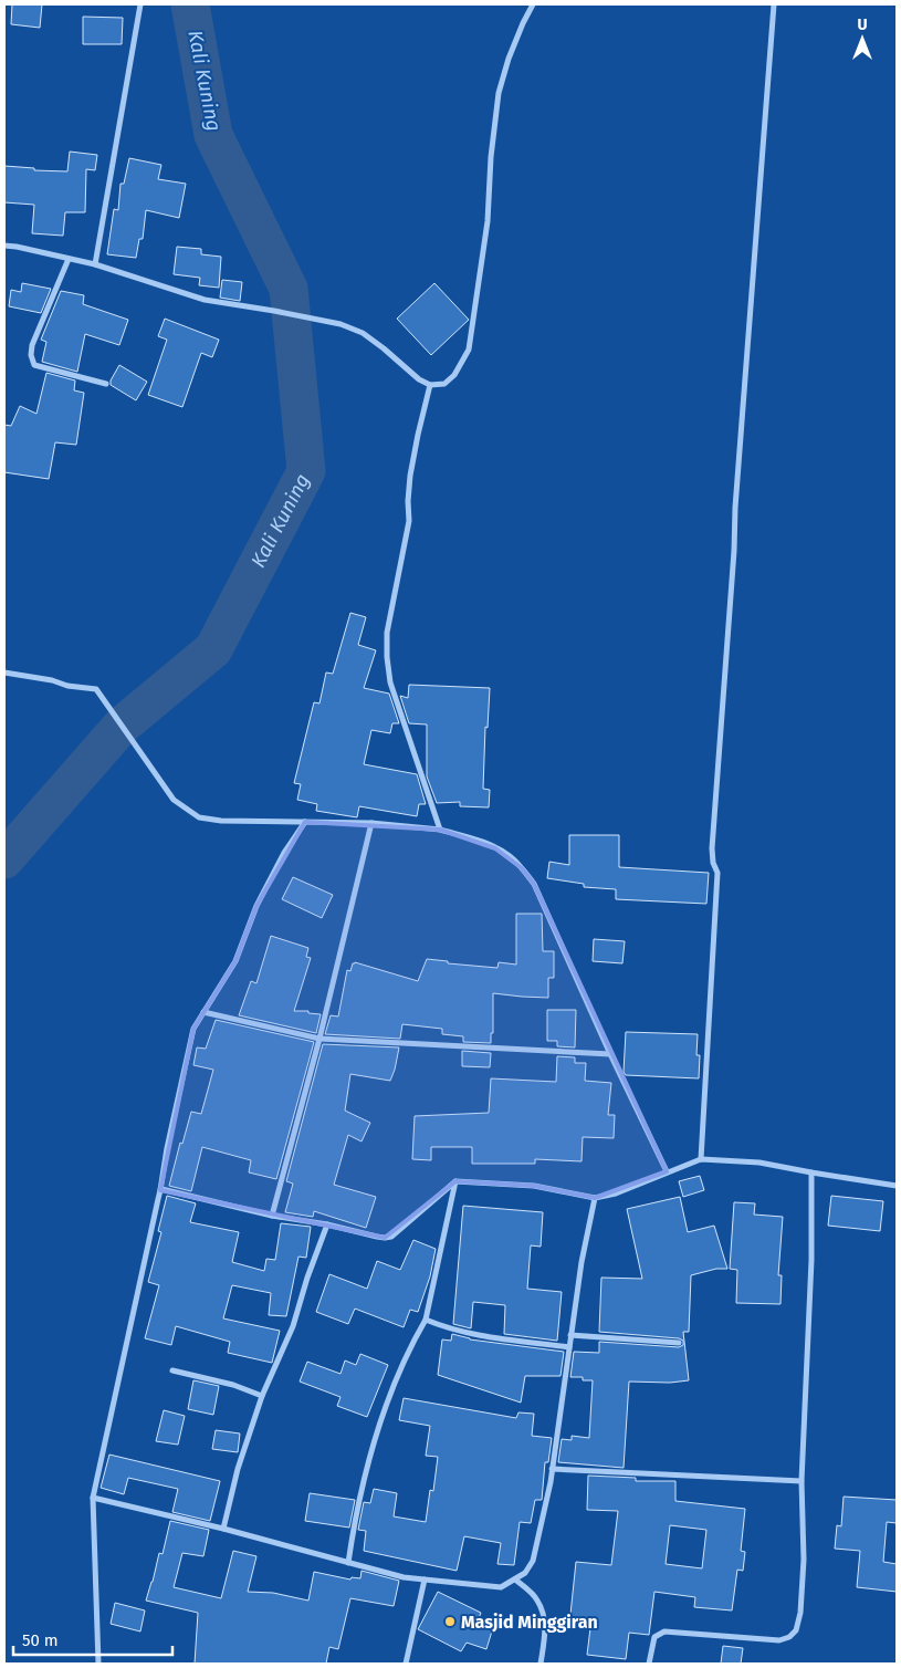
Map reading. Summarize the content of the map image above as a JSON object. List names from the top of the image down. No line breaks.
{"water":["Kali Kuning"],"places":["Masjid Minggiran"],"scale_bar":"50 m","north":"top"}
